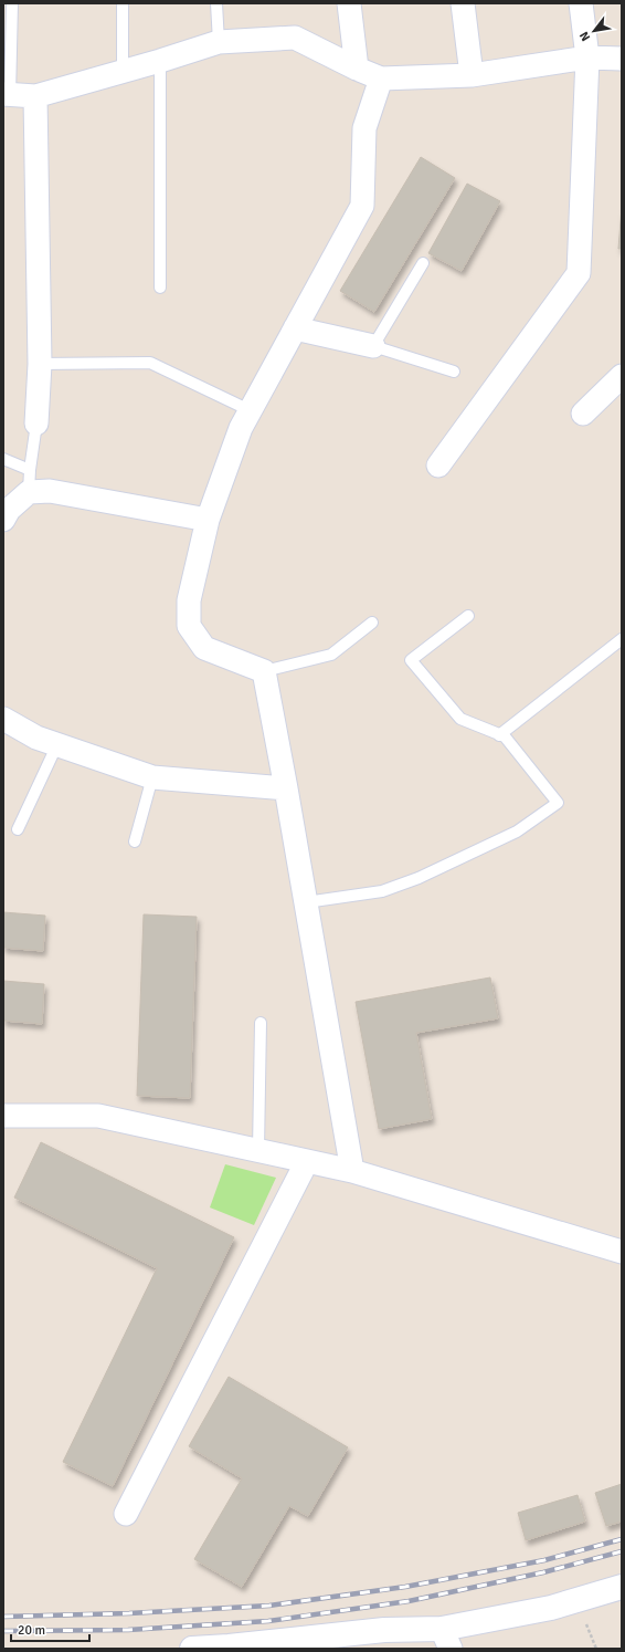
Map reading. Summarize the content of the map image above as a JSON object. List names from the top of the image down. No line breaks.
{"scale_bar":"20 m","north":"bottom left"}
